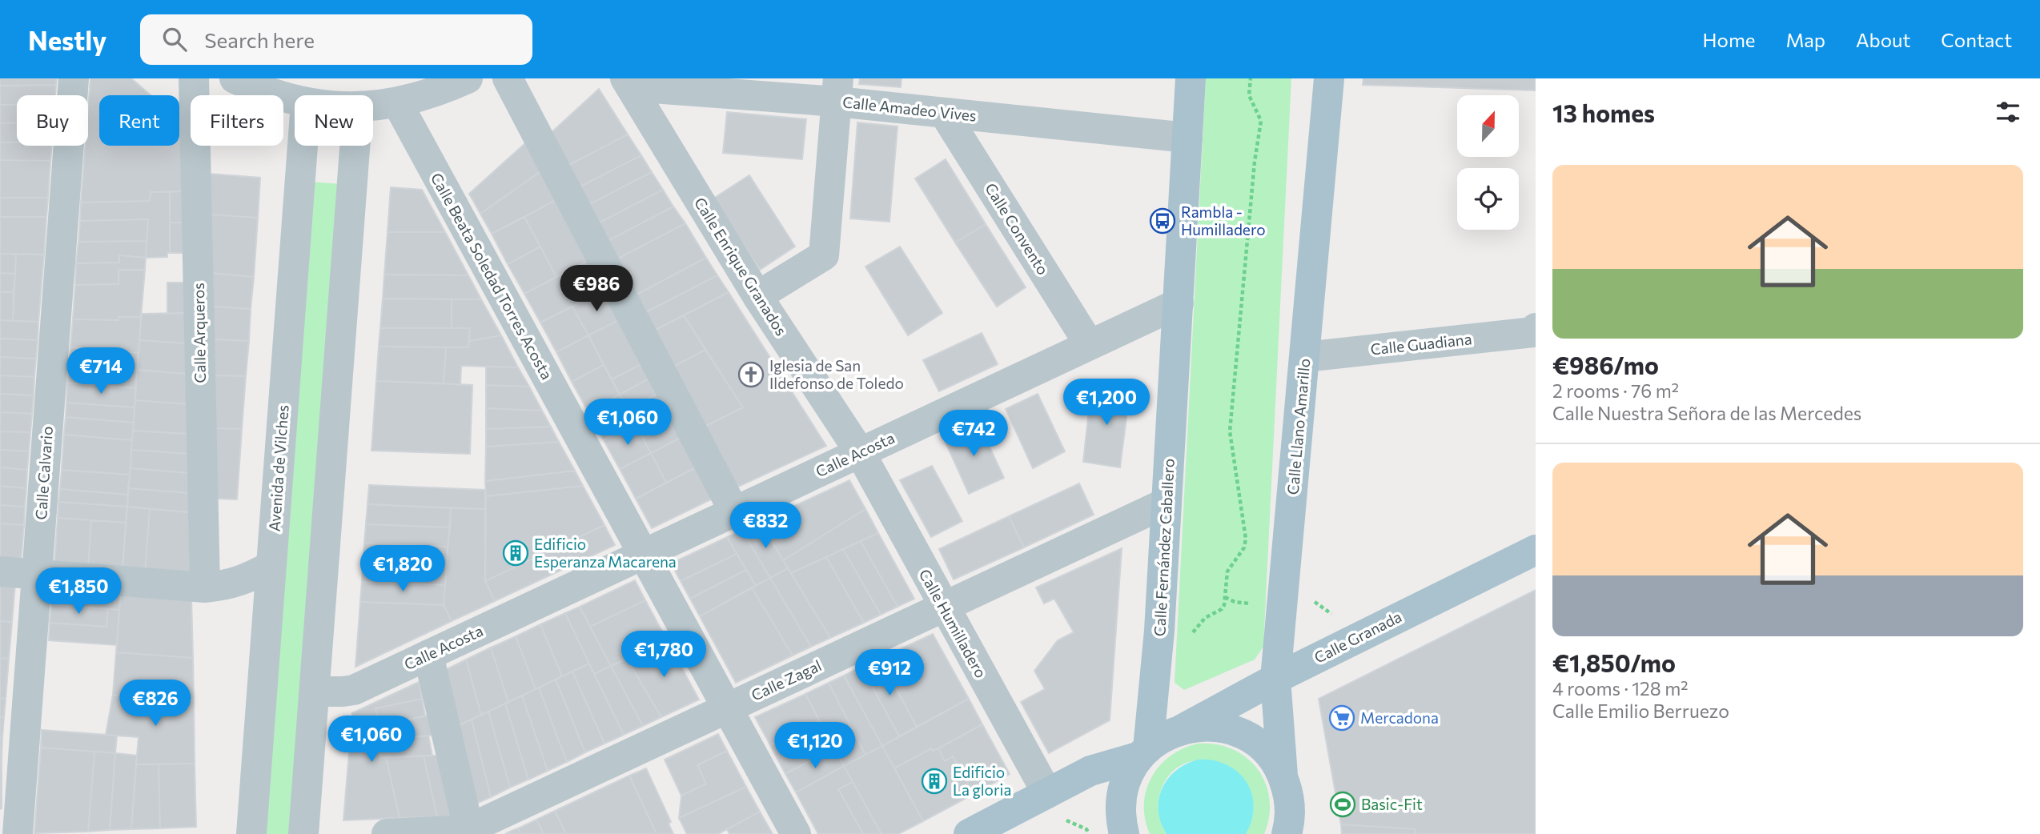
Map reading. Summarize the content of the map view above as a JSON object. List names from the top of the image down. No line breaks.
{"streets":{"main road":["Calle Llano Amarillo","Calle Fernández Caballero","Calle Granada"],"street":["Calle Amadeo Vives","Calle Convento","Calle Enrique Granados","Calle Beata Soledad Torres Acosta","Calle Arqueros","Calle Guadiana","Calle Acosta","Avenida de Vilches","Calle Calvario","Calle Humilladero","Calle Zagal"]},"crossings":[["Calle Amadeo Vives","Calle Convento"],["Calle Amadeo Vives","Calle Enrique Granados"],["Calle Amadeo Vives","Calle Fernández Caballero"],["Calle Convento","Calle Acosta"],["Calle Enrique Granados","Calle Acosta"],["Calle Enrique Granados","Calle Humilladero"],["Calle Beata Soledad Torres Acosta","Calle Acosta"],["Calle Beata Soledad Torres Acosta","Calle Zagal"],["Calle Guadiana","Calle Llano Amarillo"],["Calle Llano Amarillo","Calle Granada"],["Calle Acosta","Calle Fernández Caballero"],["Calle Acosta","Calle Humilladero"],["Calle Fernández Caballero","Calle Granada"],["Calle Fernández Caballero","Calle Zagal"],["Calle Humilladero","Calle Zagal"]],"places":{"bus stop":["Rambla - Humilladero"],"church":["Iglesia de San Ildefonso de Toledo"],"building":["Edificio Esperanza Macarena","Edificio La gloria"],"supermarket":["Mercadona"],"sports":["Basic-Fit"]},"north":"top","page":{"header":"Nestly","search":"Search here","nav":["Home","Map","About","Contact"],"heading":"13 homes","chip":["Buy","Rent","Filters","New"],"list":[{"name":"€986/mo","note":"2 rooms · 76 m² · Calle Nuestra Señora de las Mercedes"},{"name":"€1,850/mo","note":"4 rooms · 128 m² · Calle Emilio Berruezo"}],"price":["€986","€714","€1,200","€1,060","€742","€832","€1,820","€1,850","€1,780","€912","€826","€1,060","€1,120"]}}
